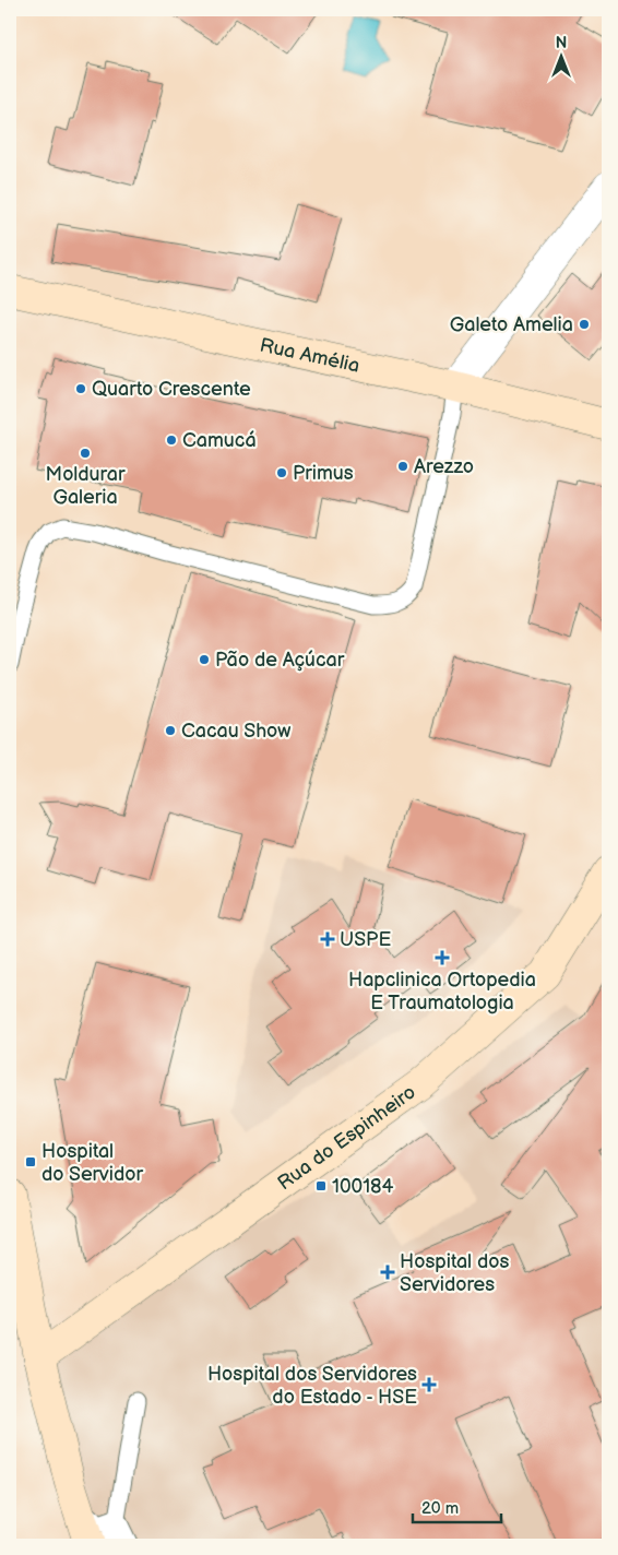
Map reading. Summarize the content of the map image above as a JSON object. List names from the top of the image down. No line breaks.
{"streets":{"main road":["Rua Amélia","Rua do Espinheiro"]},"places":{"other":["Galeto Amelia","Quarto Crescente","Camucá","Moldurar Galeria","Arezzo","Primus","Pão de Açúcar","Cacau Show"],"health":["USPE","Hapclinica Ortopedia E Traumatologia","Hospital dos Servidores","Hospital dos Servidores do Estado - HSE"],"transit":["Hospital do Servidor","100184"]},"scale_bar":"20 m","north":"top"}
